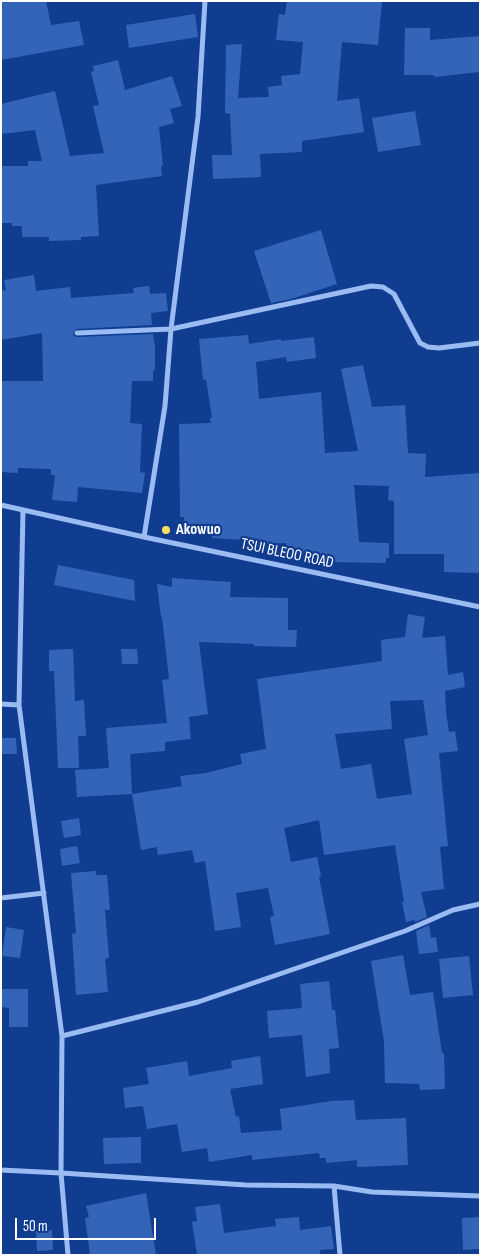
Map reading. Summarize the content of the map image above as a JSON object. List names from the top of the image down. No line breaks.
{"streets":{"street":["TSUI BLEOO ROAD"]},"places":["Akowuo"],"scale_bar":"50 m"}
